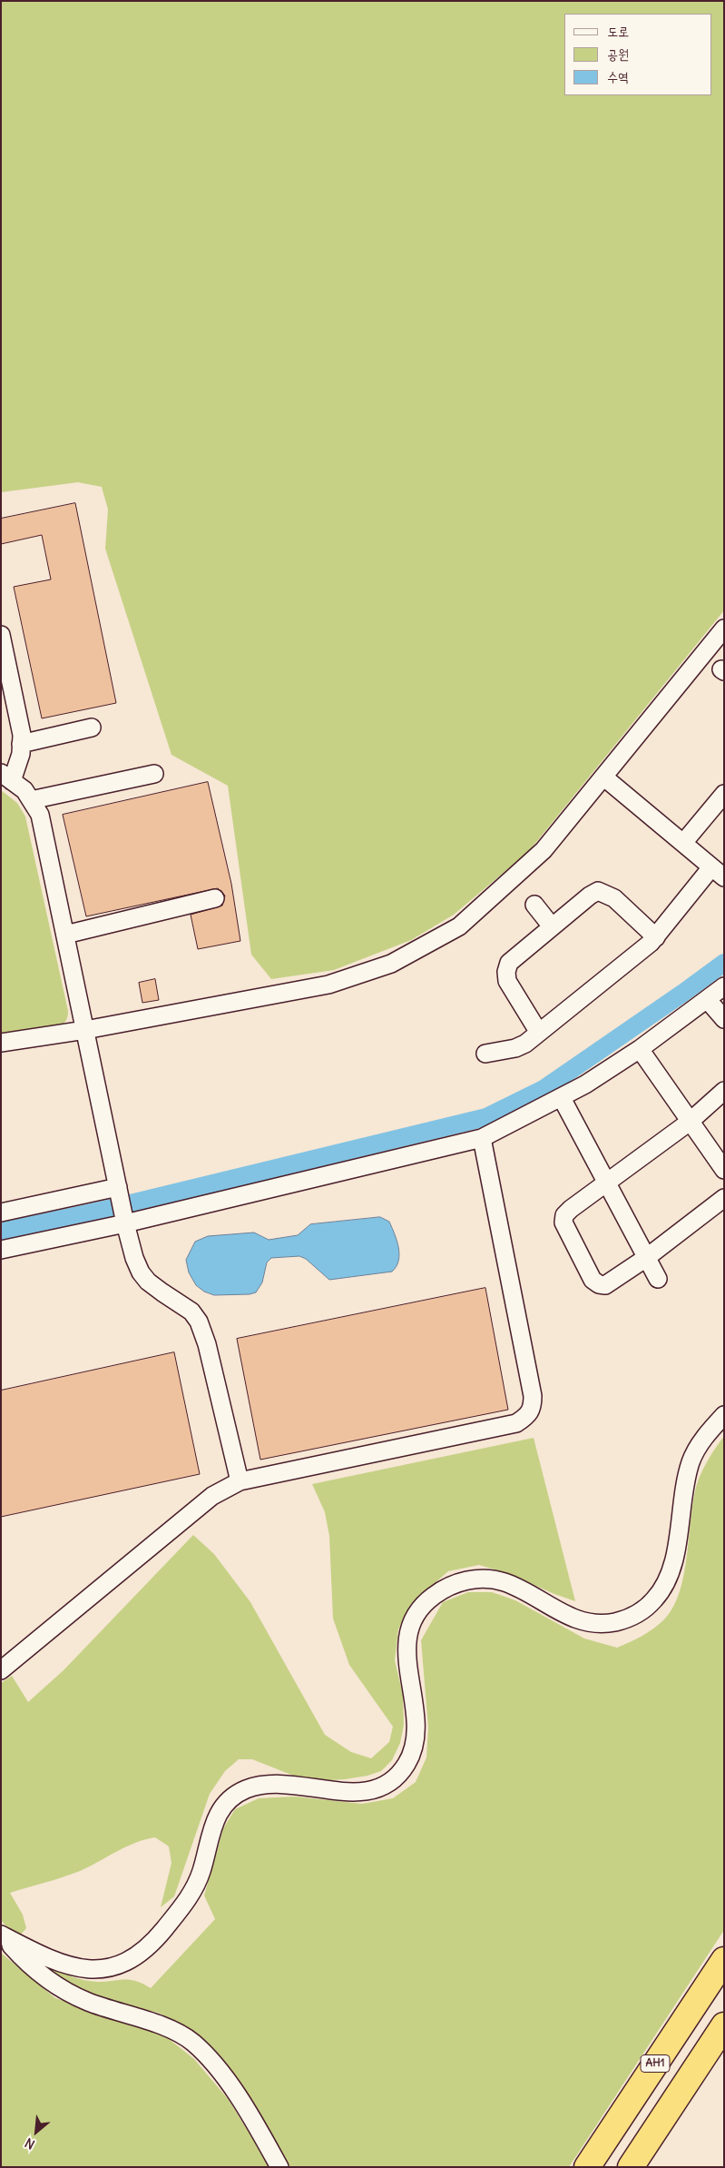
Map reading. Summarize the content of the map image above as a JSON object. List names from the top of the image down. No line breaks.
{"streets":{"highway":["AH1"]},"legend":["도로","공원","수역"],"north":"bottom left"}
